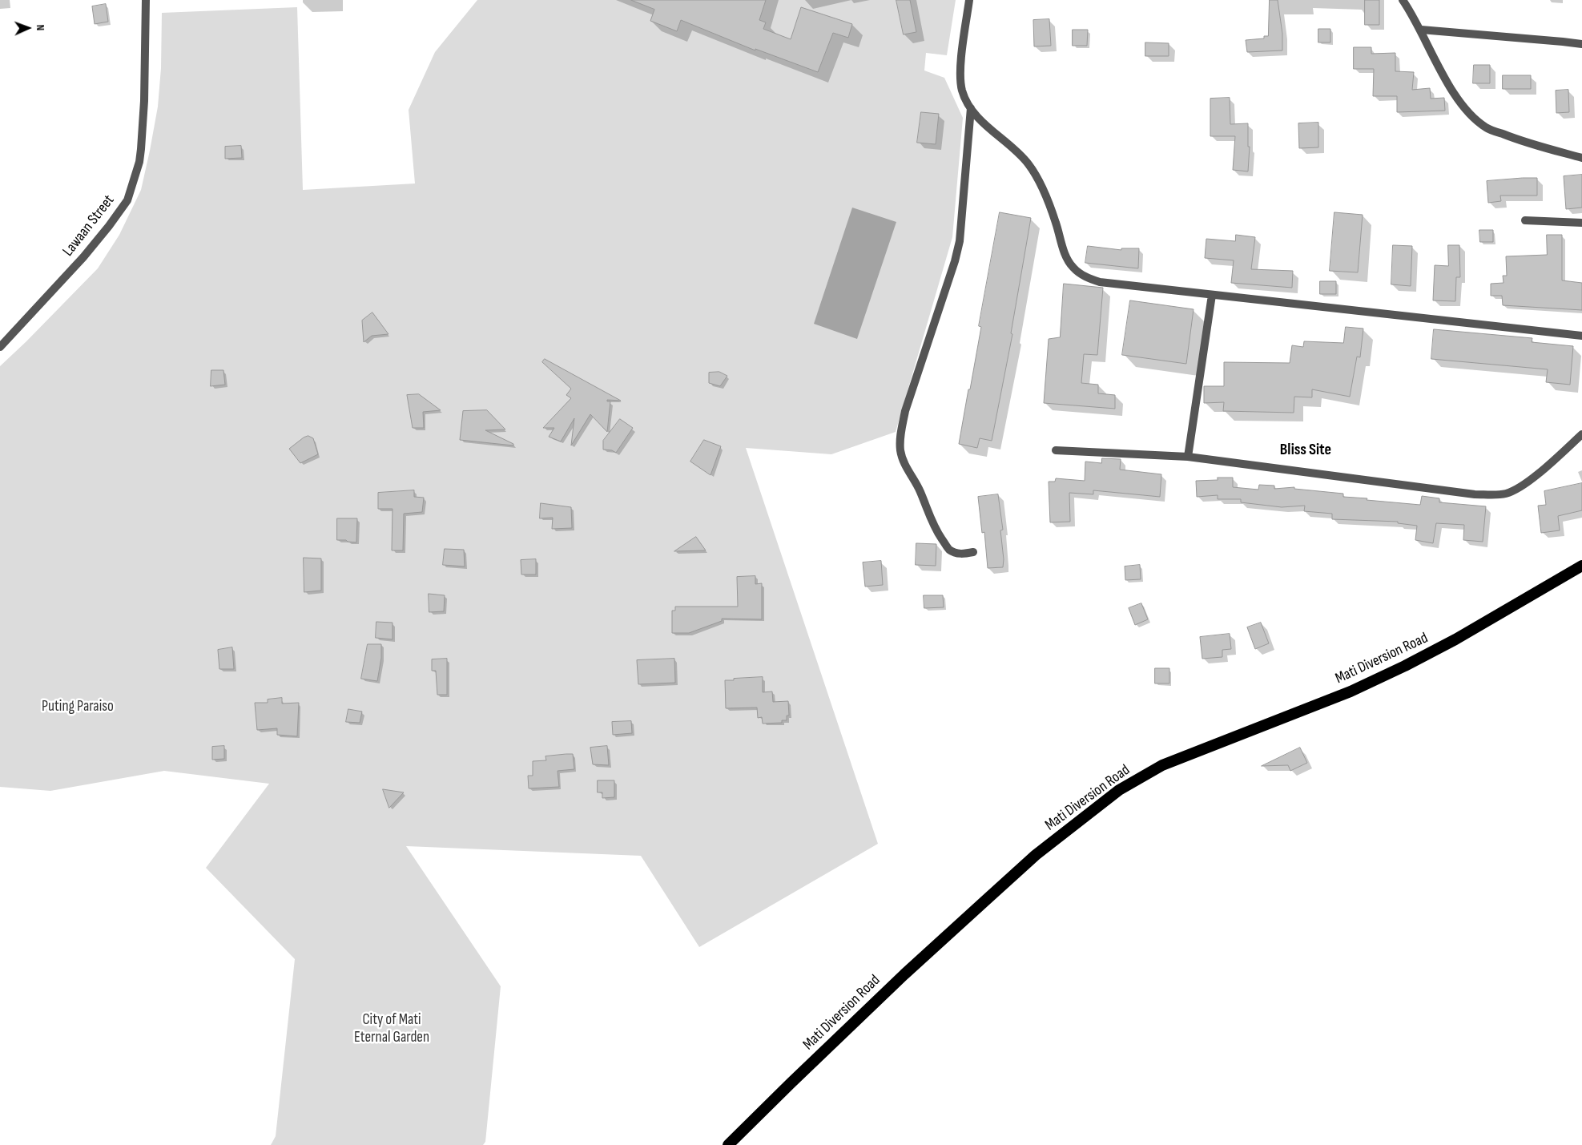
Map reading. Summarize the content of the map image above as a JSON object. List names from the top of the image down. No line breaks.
{"streets":{"highway":["Mati Diversion Road"],"street":["Lawaan Street"]},"districts":["Bliss Site"],"parks":["Puting Paraiso","City of Mati Eternal Garden"],"north":"right"}
